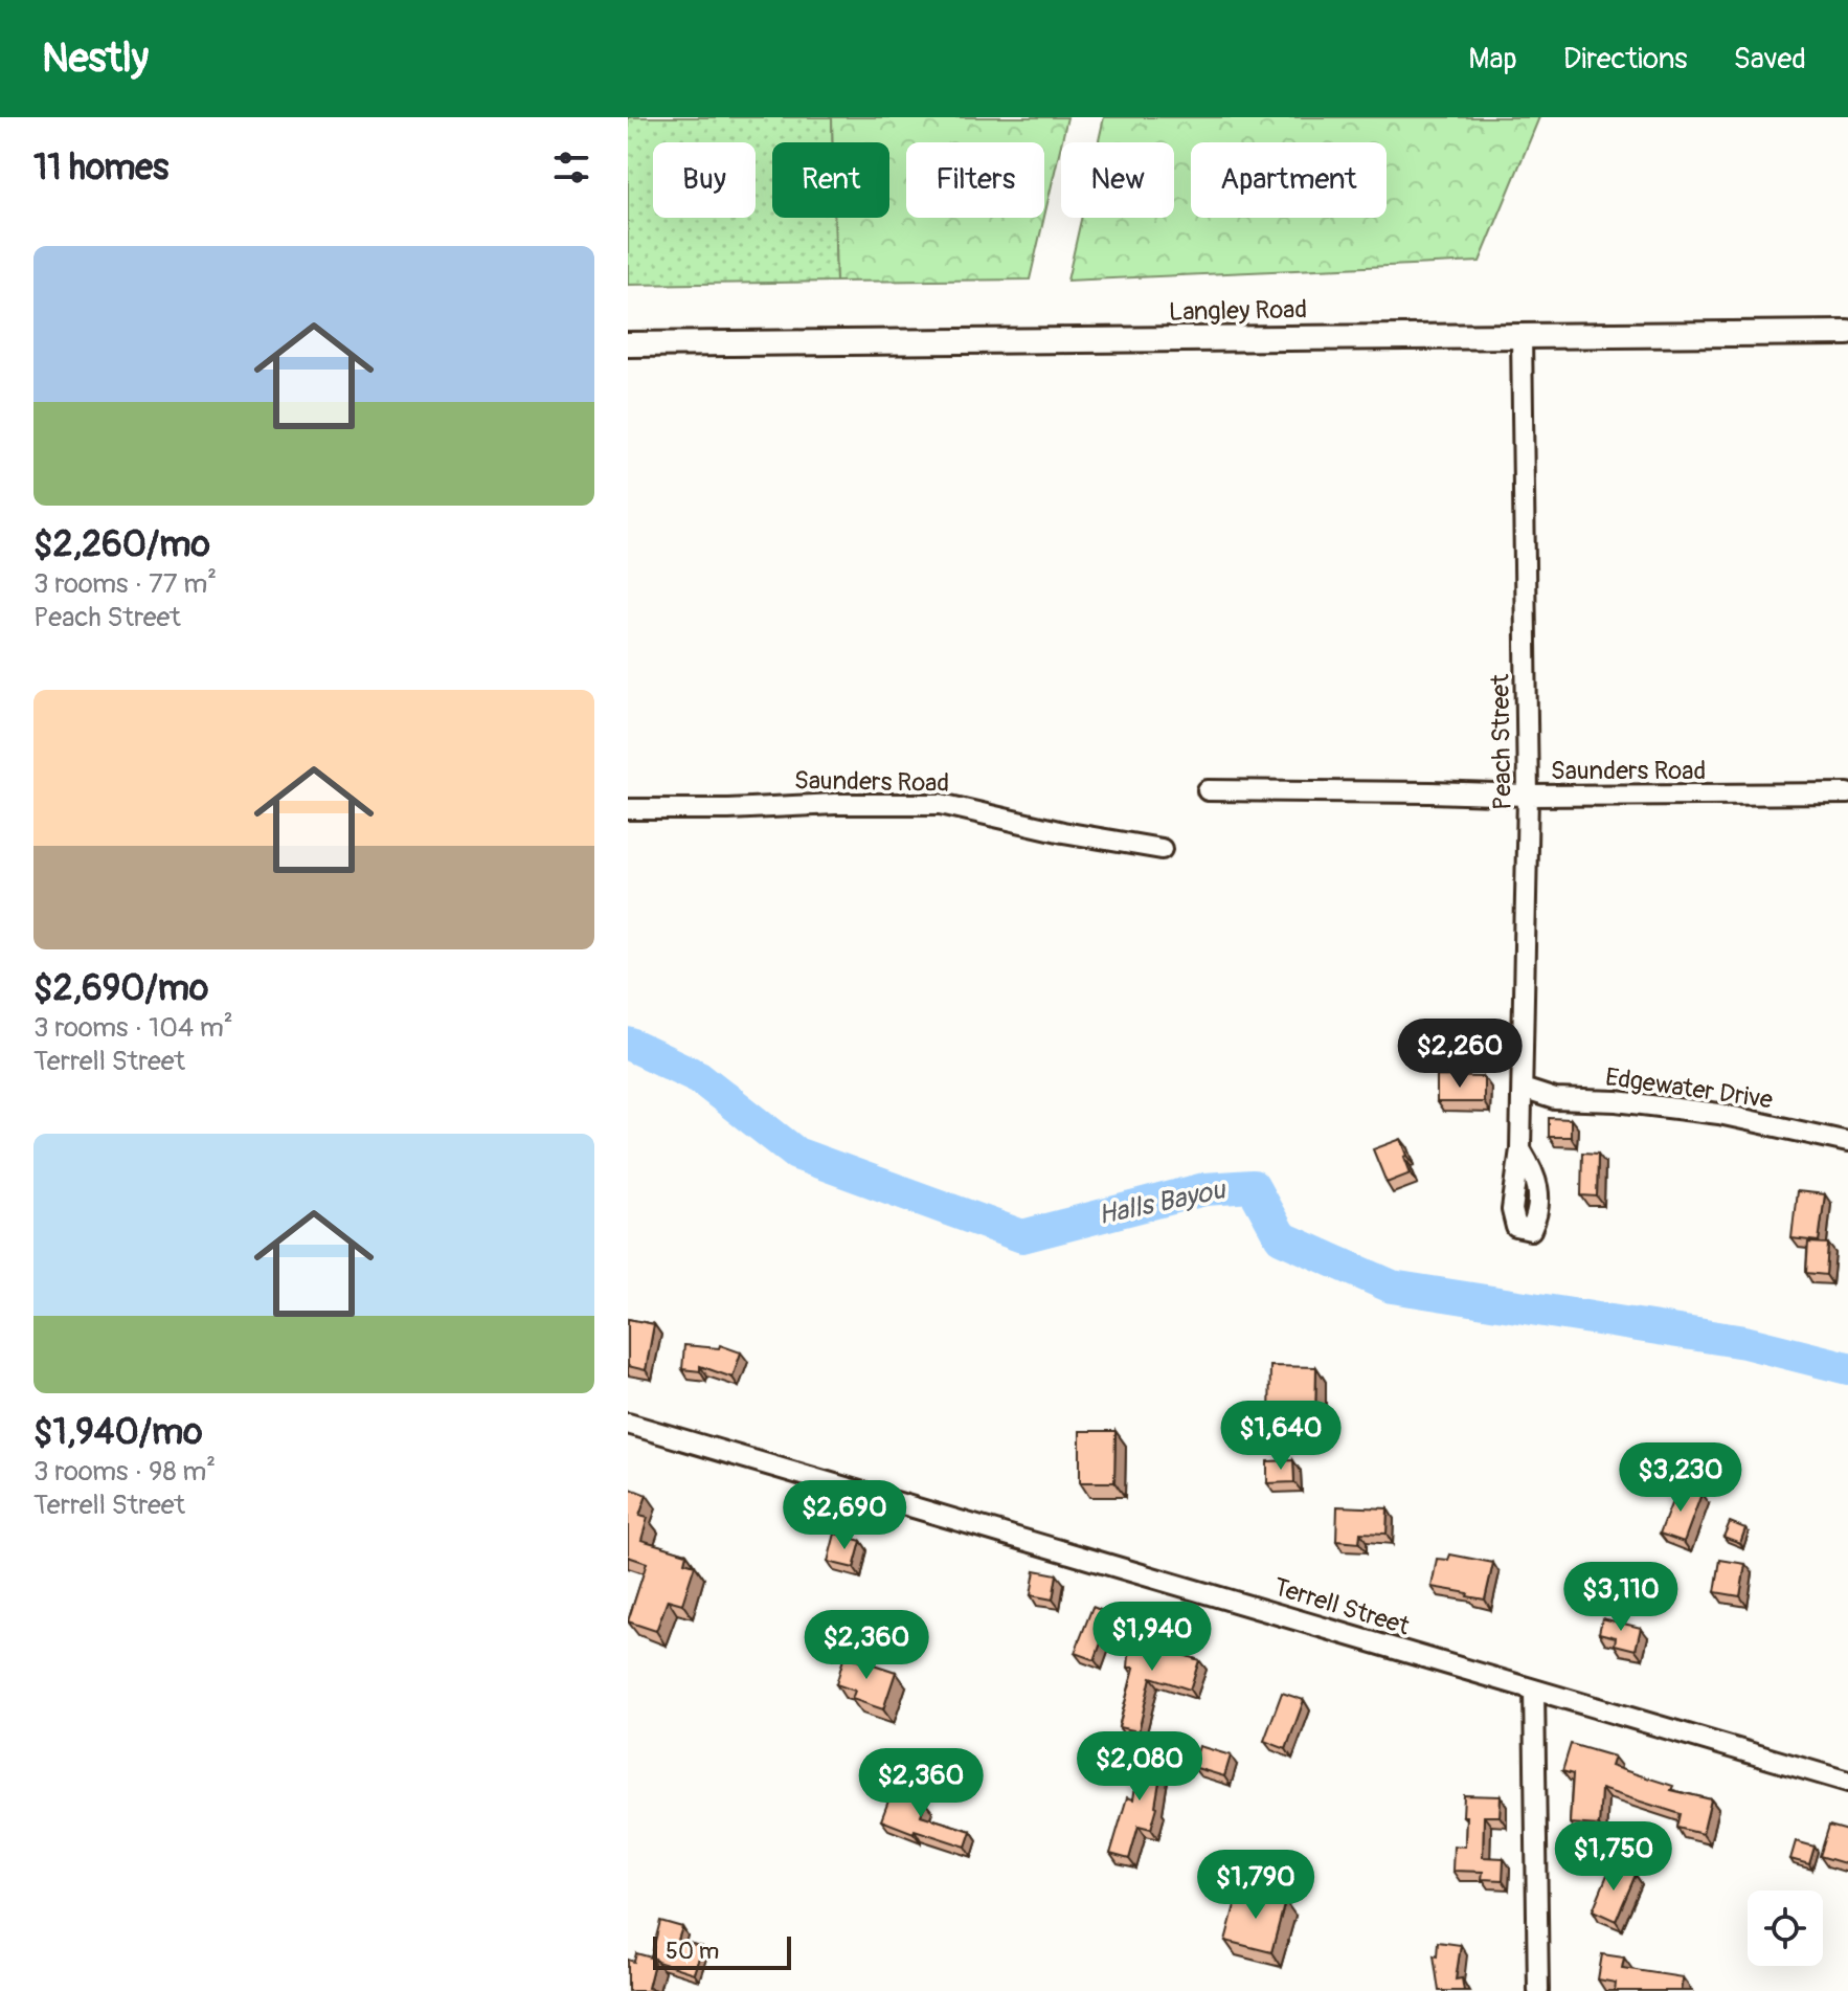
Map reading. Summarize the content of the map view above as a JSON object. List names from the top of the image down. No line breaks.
{"streets":{"street":["Langley Road","Peach Street","Saunders Road","Edgewater Drive","Terrell Street"]},"crossings":[["Langley Road","Peach Street"],["Peach Street","Saunders Road"],["Peach Street","Edgewater Drive"]],"water":["Halls Bayou"],"scale_bar":"50 m","page":{"header":"Nestly","nav":["Map","Directions","Saved"],"heading":"11 homes","chip":["Buy","Rent","Filters","New","Apartment"],"list":[{"name":"$2,260/mo","note":"3 rooms · 77 m² · Peach Street"},{"name":"$2,690/mo","note":"3 rooms · 104 m² · Terrell Street"},{"name":"$1,940/mo","note":"3 rooms · 98 m² · Terrell Street"}],"price":["$2,260","$1,640","$3,230","$2,690","$3,110","$1,940","$2,360","$2,080","$2,360","$1,750","$1,790"],"scale":"50 m"}}
